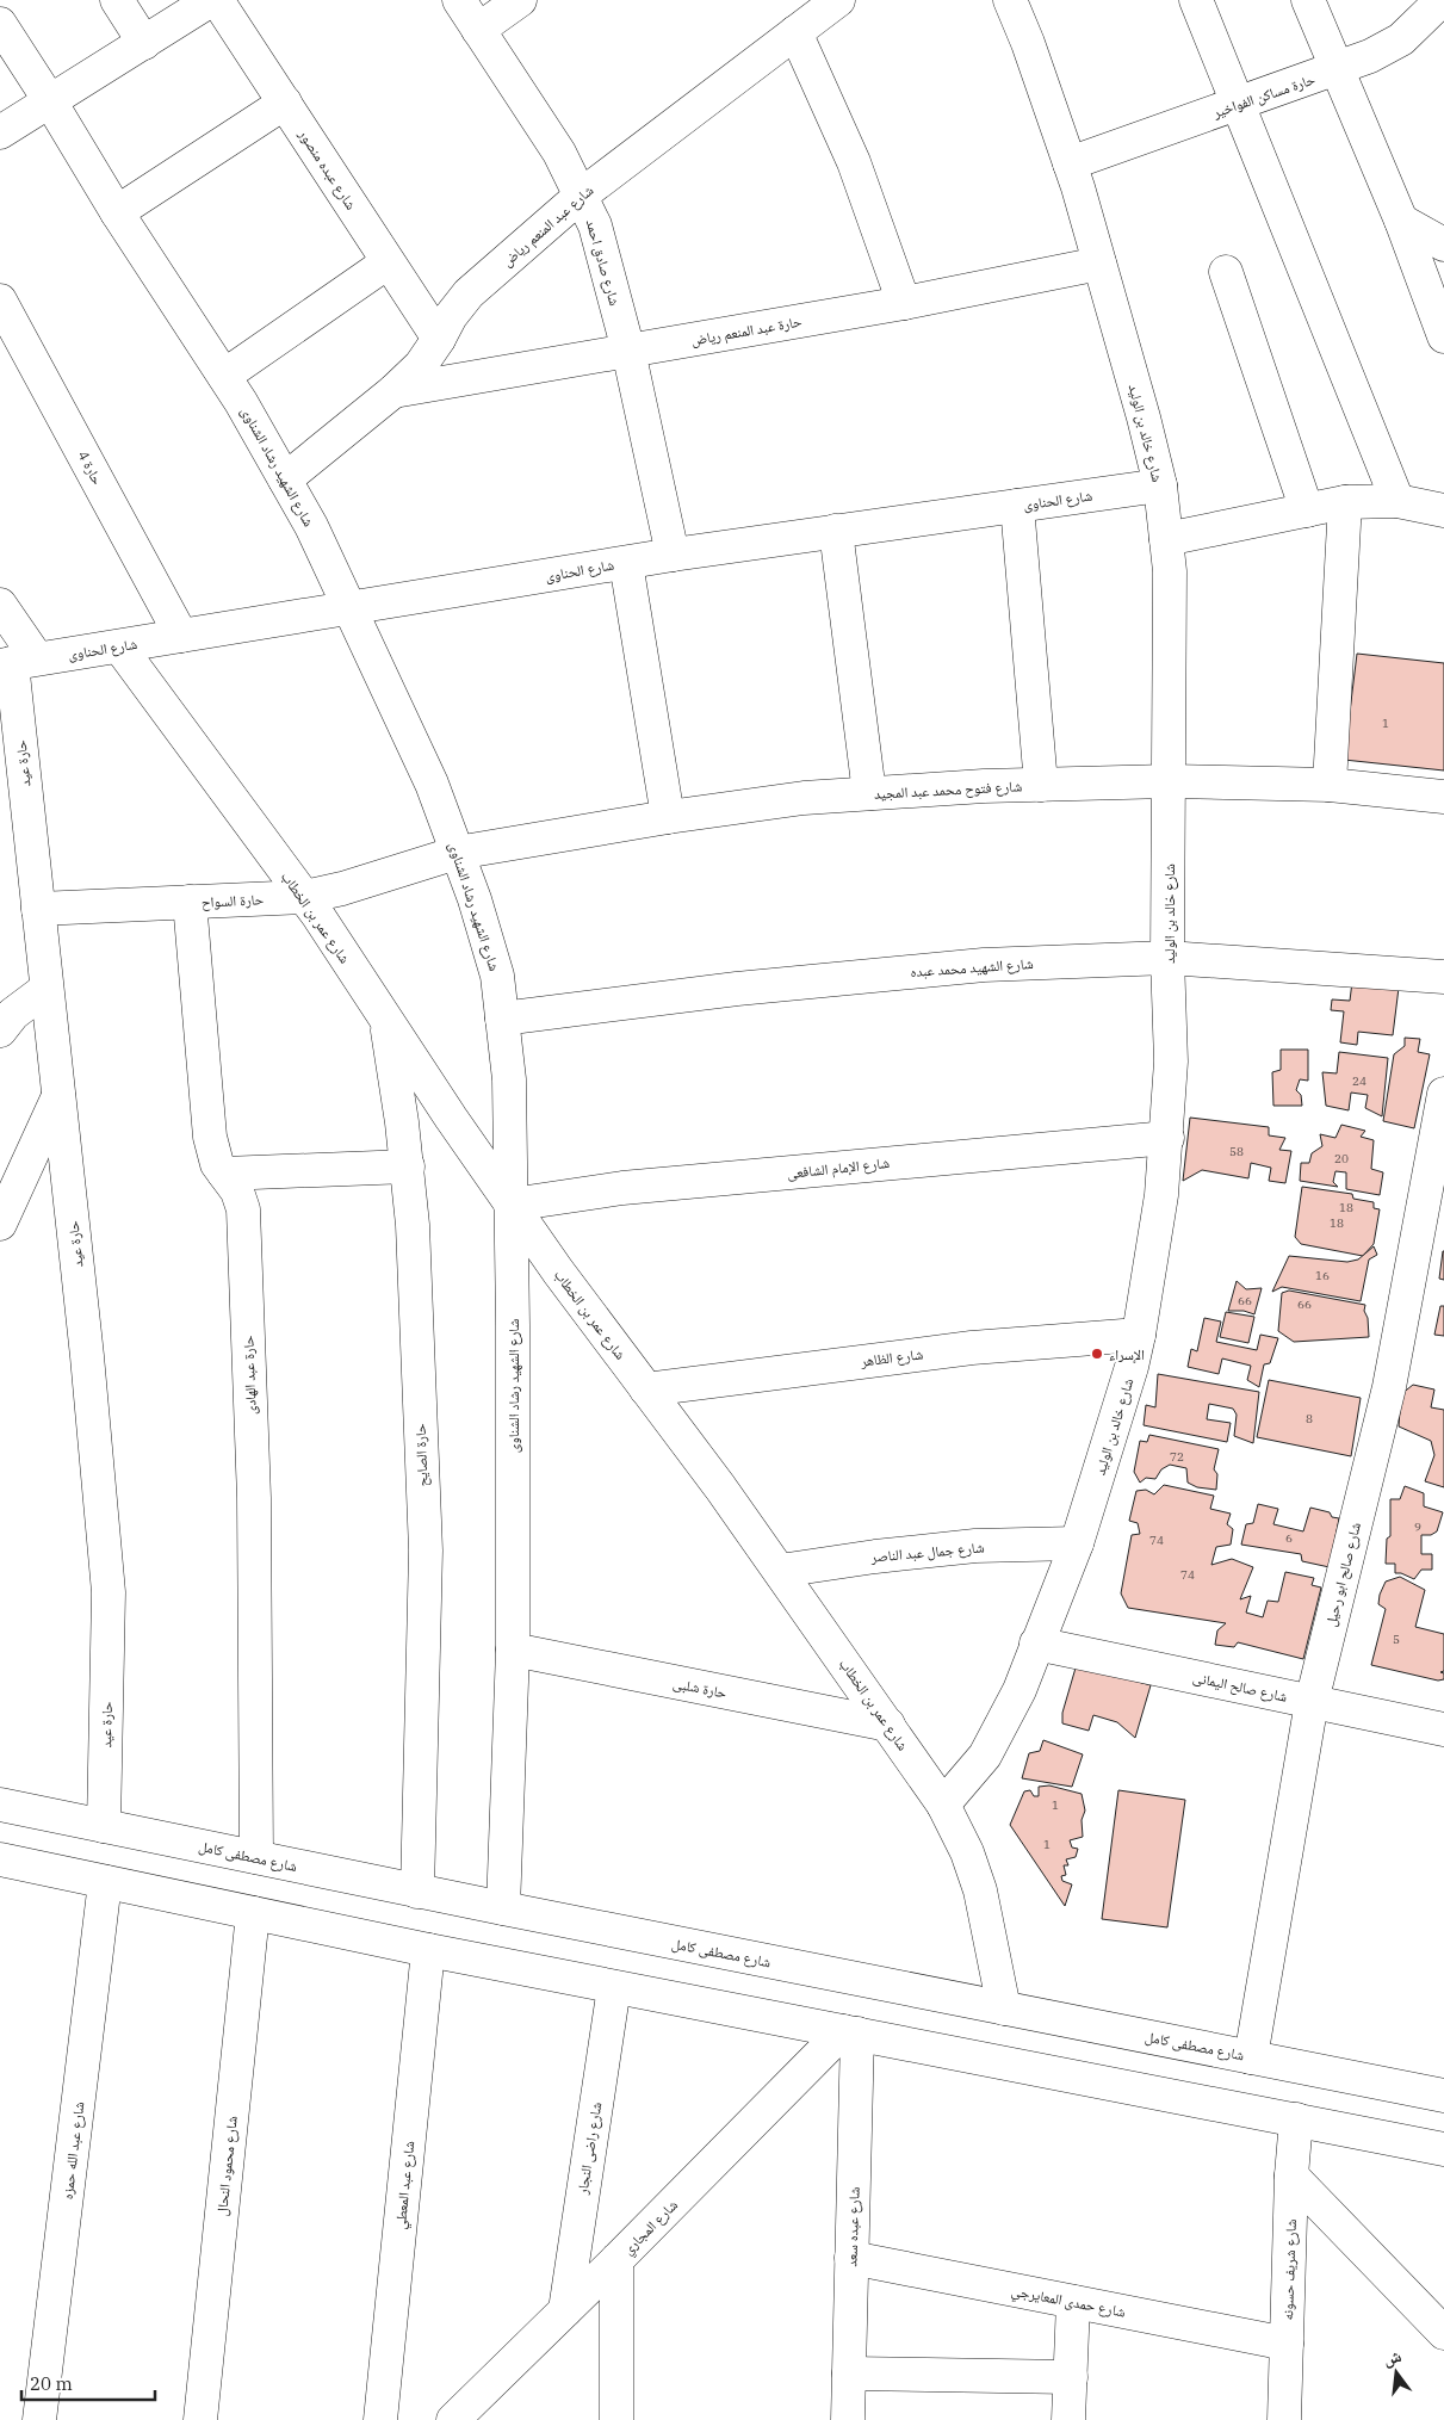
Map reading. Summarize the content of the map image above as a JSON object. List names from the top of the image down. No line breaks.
{"streets":{"street":["حارة مساكن الفواخير","شارع عبده منصور","شارع عبد المنعم رياض","شارع صادق احمد","حارة عبد المنعم رياض","شارع خالد بن الوليد","شارع الشهيد رشاد الشناوى","حارة 4","شارع الحناوى","حارة عيد","شارع فتوح محمد عبد المجيد","حارة السواح","شارع عمر بن الخطاب","شارع الشهيد محمد عبده","شارع الإمام الشافعى","شارع الظاهر","حارة عبد الهادى","حارة الصايح","شارع جمال عبد الناصر","شارع صالح ابو رحيل","شارع صالح اليمانى","حارة شلبى","شارع مصطفى كامل","شارع راضى النجار","شارع عبد الله حمزه","شارع محمود النحال","شارع عبد المعطي","شارع المجاري","شارع عبده سعد","شارع شريف حسونه","شارع حمدى المعايرجي"]},"crossings":[["حارة مساكن الفواخير","شارع خالد بن الوليد"],["شارع عبده منصور","شارع عبد المنعم رياض"],["شارع عبد المنعم رياض","شارع صادق احمد"],["شارع عبد المنعم رياض","حارة عبد المنعم رياض"],["شارع عبد المنعم رياض","شارع الشهيد رشاد الشناوى"],["شارع صادق احمد","حارة عبد المنعم رياض"],["شارع صادق احمد","شارع الحناوى"],["حارة عبد المنعم رياض","شارع خالد بن الوليد"],["شارع خالد بن الوليد","شارع الحناوى"],["شارع خالد بن الوليد","شارع فتوح محمد عبد المجيد"],["شارع خالد بن الوليد","شارع عمر بن الخطاب"],["شارع خالد بن الوليد","شارع الشهيد محمد عبده"],["شارع خالد بن الوليد","شارع الإمام الشافعى"],["شارع خالد بن الوليد","شارع الظاهر"],["شارع خالد بن الوليد","شارع جمال عبد الناصر"],["شارع خالد بن الوليد","شارع صالح اليمانى"],["شارع الشهيد رشاد الشناوى","شارع الحناوى"],["شارع الشهيد رشاد الشناوى","شارع فتوح محمد عبد المجيد"],["شارع الشهيد رشاد الشناوى","حارة السواح"],["شارع الشهيد رشاد الشناوى","شارع عمر بن الخطاب"],["شارع الشهيد رشاد الشناوى","شارع الشهيد محمد عبده"],["شارع الشهيد رشاد الشناوى","شارع الإمام الشافعى"],["شارع الشهيد رشاد الشناوى","حارة شلبى"],["شارع الشهيد رشاد الشناوى","شارع مصطفى كامل"],["حارة 4","شارع الحناوى"],["شارع الحناوى","حارة عيد"],["شارع الحناوى","شارع عمر بن الخطاب"],["حارة عيد","حارة السواح"],["حارة عيد","شارع مصطفى كامل"],["شارع فتوح محمد عبد المجيد","حارة السواح"],["حارة السواح","شارع عمر بن الخطاب"],["حارة السواح","حارة عبد الهادى"],["شارع عمر بن الخطاب","شارع الإمام الشافعى"],["شارع عمر بن الخطاب","شارع الظاهر"],["شارع عمر بن الخطاب","حارة الصايح"],["شارع عمر بن الخطاب","شارع جمال عبد الناصر"],["شارع عمر بن الخطاب","حارة شلبى"],["شارع عمر بن الخطاب","شارع مصطفى كامل"],["حارة عبد الهادى","شارع مصطفى كامل"],["حارة الصايح","شارع مصطفى كامل"],["شارع صالح ابو رحيل","شارع صالح اليمانى"],["شارع صالح ابو رحيل","شارع مصطفى كامل"],["شارع راضى النجار","شارع المجاري"],["شارع المجاري","شارع عبده سعد"],["شارع عبده سعد","شارع حمدى المعايرجي"],["شارع شريف حسونه","شارع حمدى المعايرجي"]],"places":["الإسراء"],"house_numbers":["1","24","58","20","18","18","16","66","66","8","72","9","6","74","74","5","1","1"],"scale_bar":"20 m","north":"top"}
